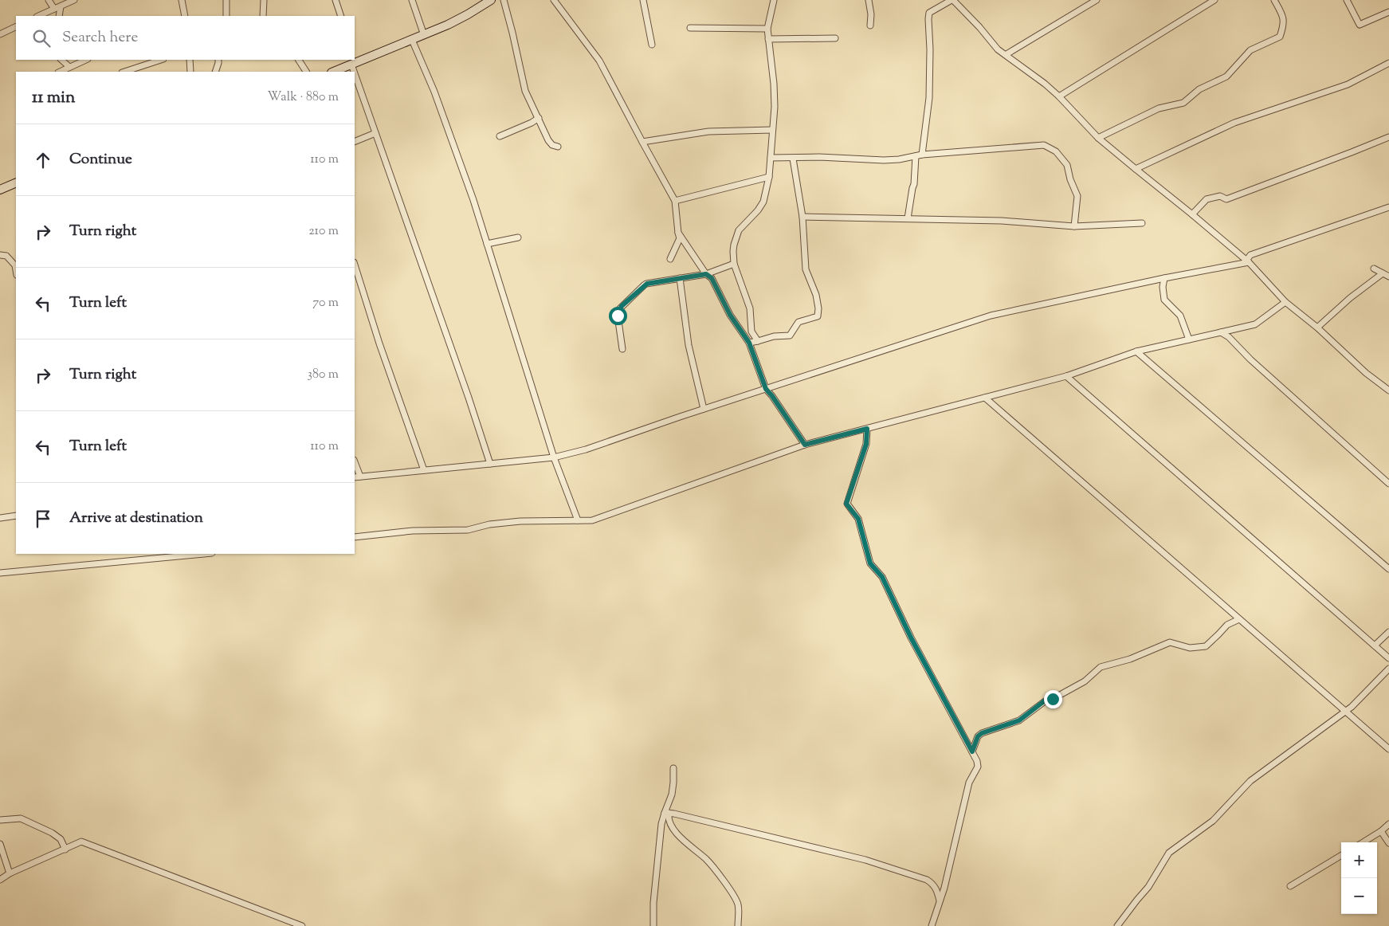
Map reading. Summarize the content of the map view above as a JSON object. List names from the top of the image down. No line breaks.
{"page":{"search":"Search here","heading":["11 min","Walk · 880 m"],"list":[["Continue","110 m"],["Turn right","210 m"],["Turn left","70 m"],["Turn right","380 m"],["Turn left","110 m"],"Arrive at destination"],"map_buttons":["+","−"]}}
